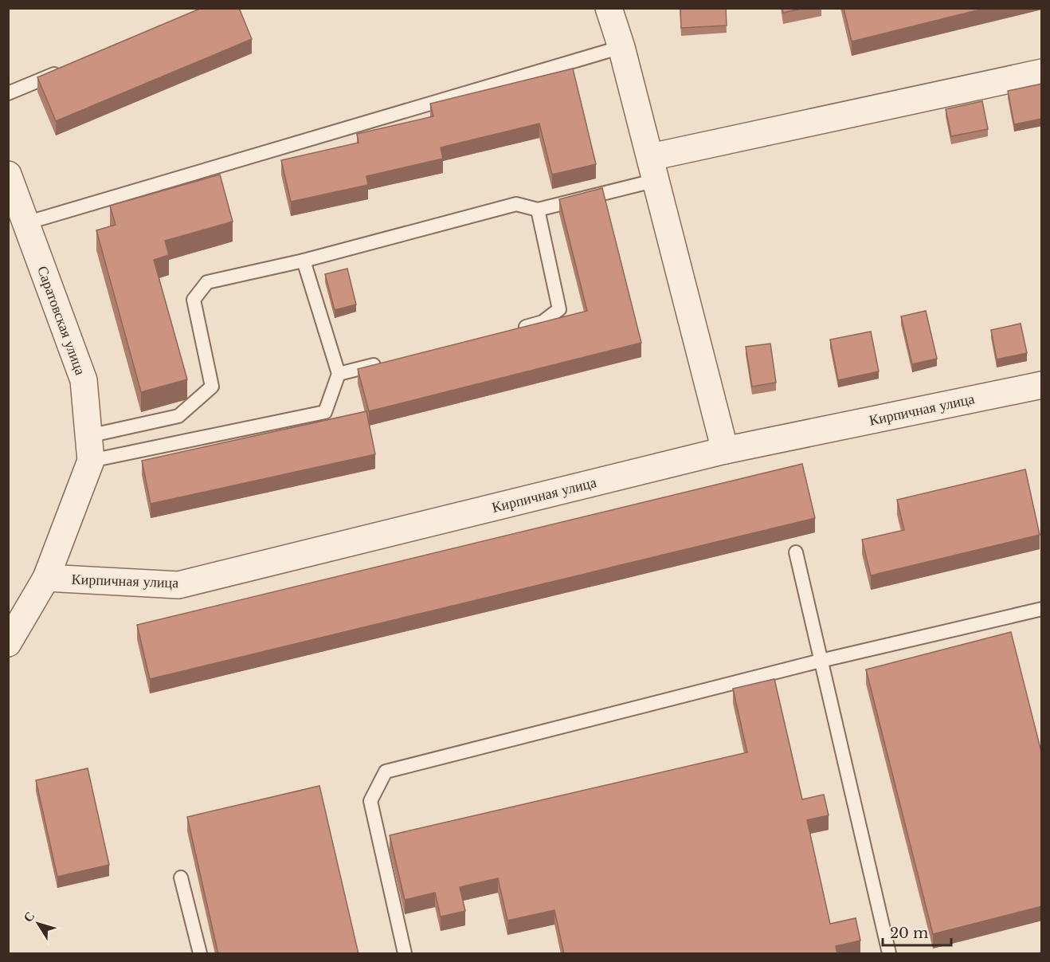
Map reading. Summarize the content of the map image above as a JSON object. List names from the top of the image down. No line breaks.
{"streets":{"street":["Саратовская улица","Кирпичная улица"]},"crossings":[["Саратовская улица","Кирпичная улица"]],"scale_bar":"20 m","north":"top left"}
